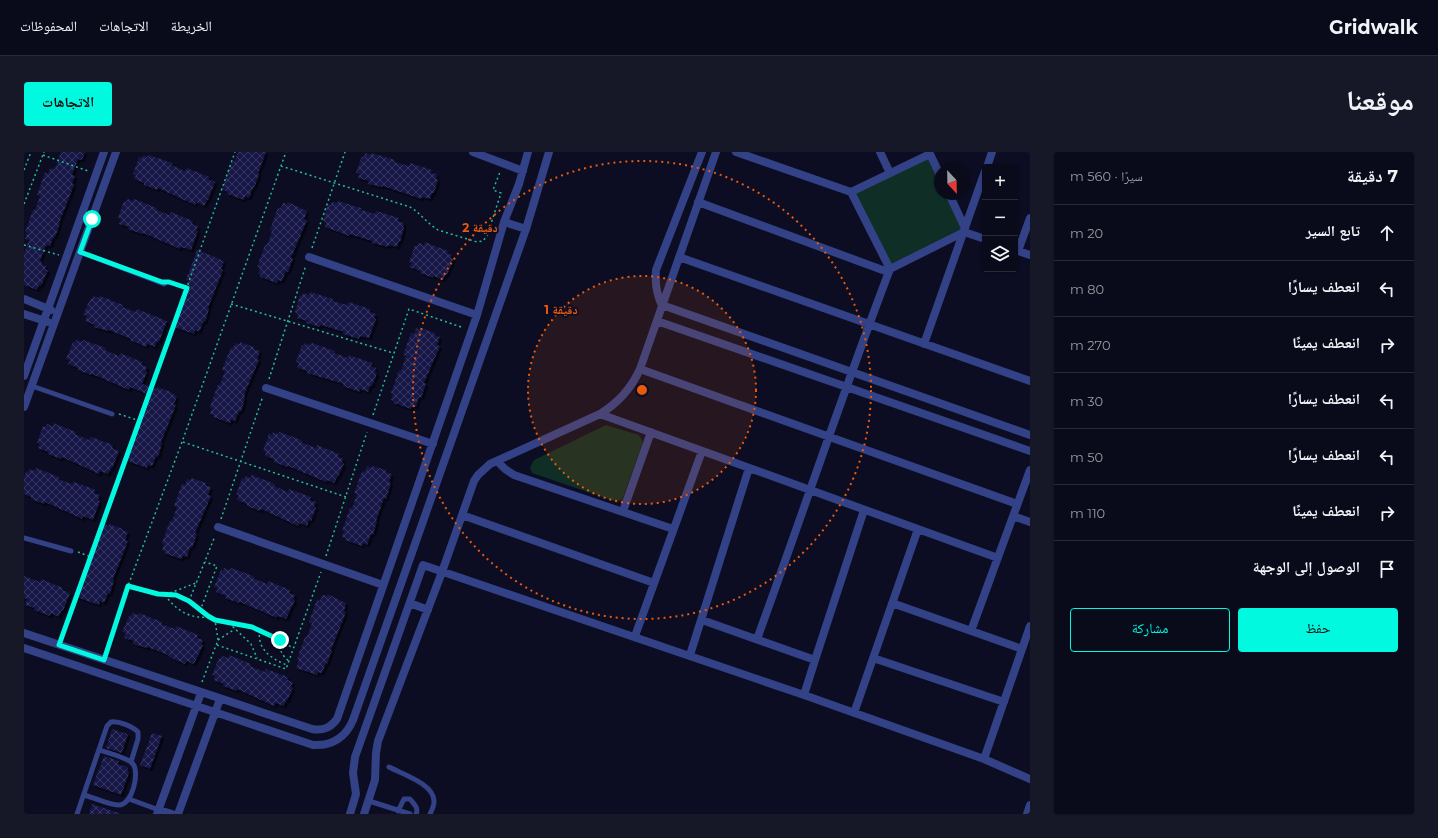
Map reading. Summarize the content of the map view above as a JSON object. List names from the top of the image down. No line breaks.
{"north":"bottom","page":{"header":"Gridwalk","nav":["الخريطة","الاتجاهات","المحفوظات"],"title":"موقعنا","buttons":["الاتجاهات",["حفظ","مشاركة"]],"heading":["7 دقيقة","سيرًا · 560 m"],"map_buttons":["+","−"],"list":[["تابع السير","20 m"],["انعطف يسارًا","80 m"],["انعطف يمينًا","270 m"],["انعطف يسارًا","30 m"],["انعطف يسارًا","50 m"],["انعطف يمينًا","110 m"],"الوصول إلى الوجهة"]},"rings":["2 دقيقة","1 دقيقة"]}
